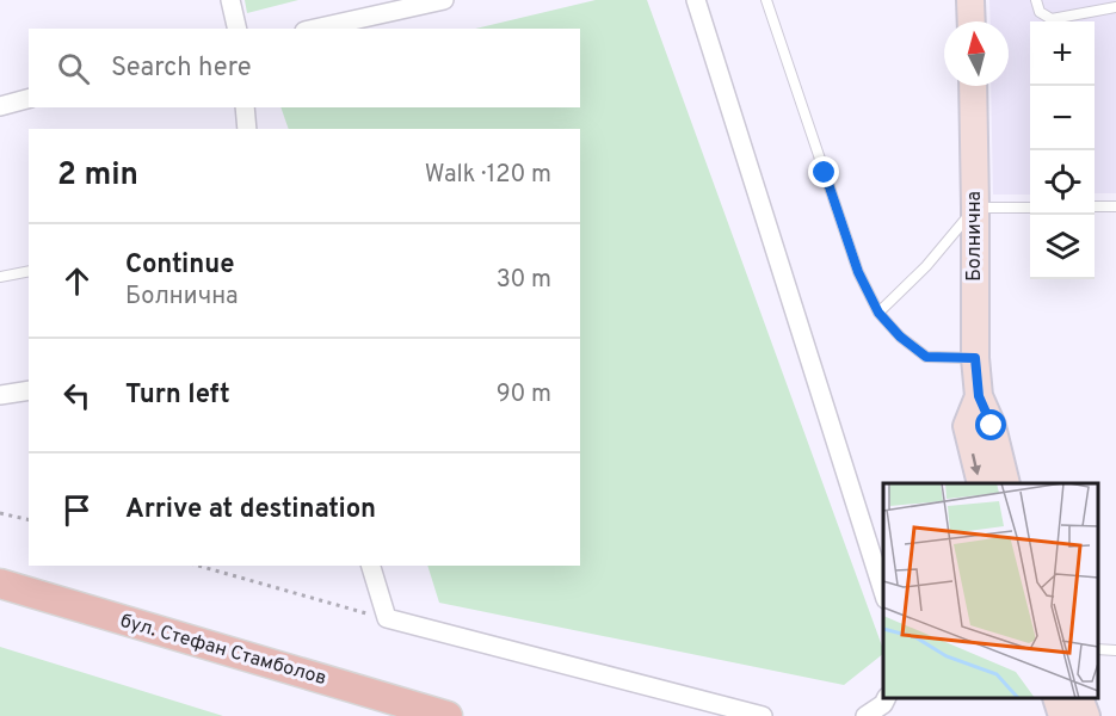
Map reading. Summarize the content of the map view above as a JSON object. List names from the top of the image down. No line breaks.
{"streets":{"main road":["бул. Стефан Стамболов"],"street":["Болнична"]},"north":"top","page":{"map_buttons":["+","−"],"search":"Search here","heading":["2 min","Walk · 120 m"],"list":[["Continue","Болнична","30 m"],["Turn left","90 m"],"Arrive at destination"]}}
